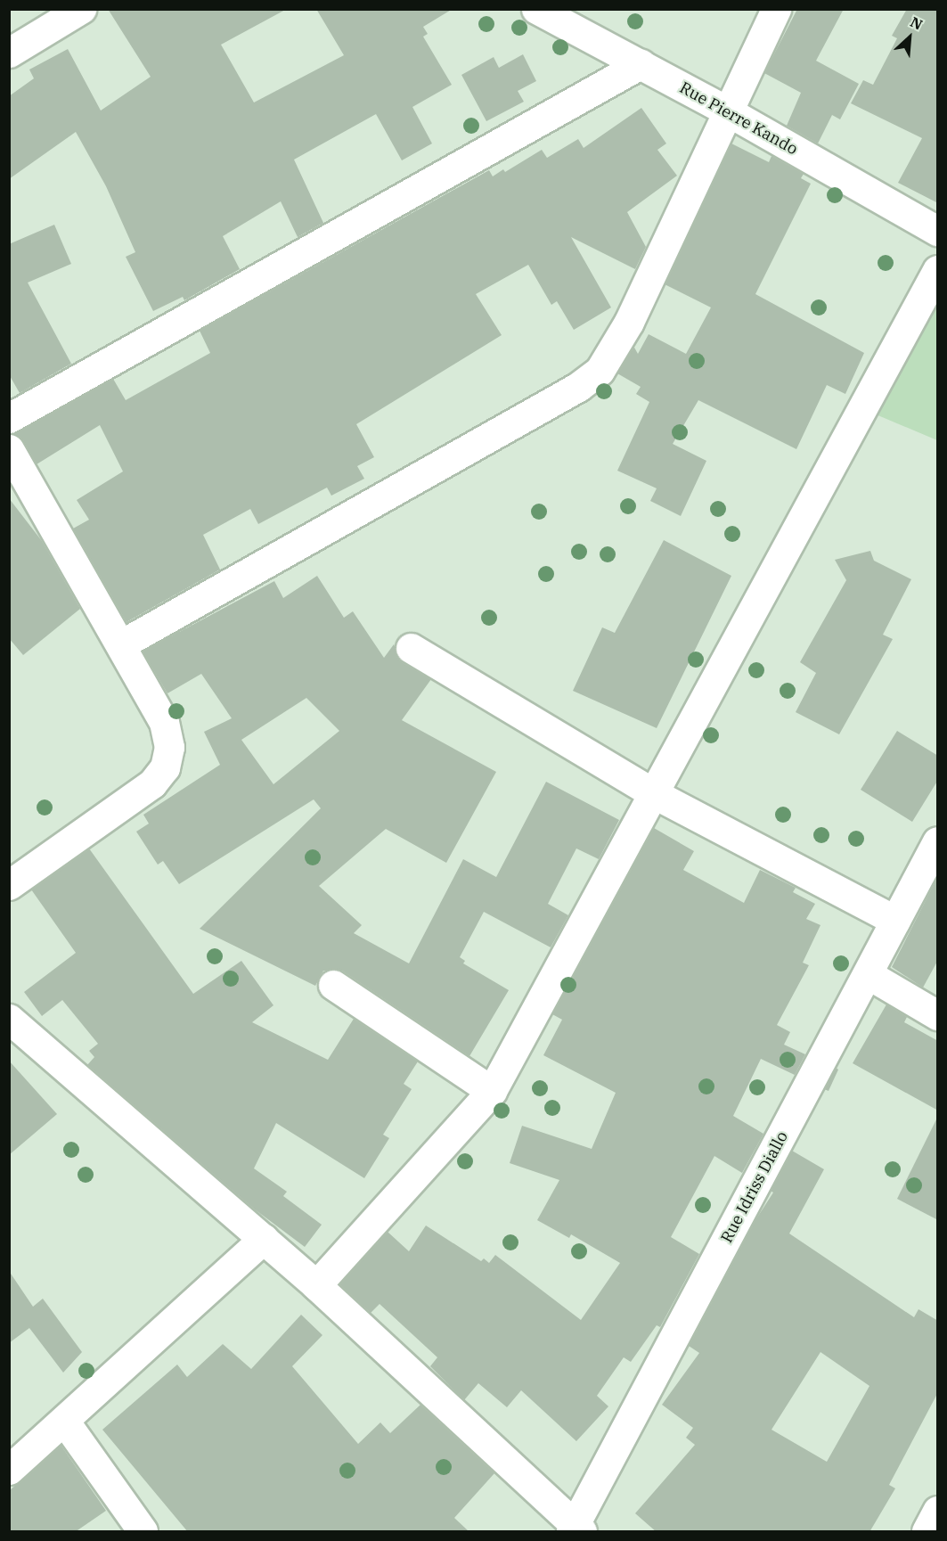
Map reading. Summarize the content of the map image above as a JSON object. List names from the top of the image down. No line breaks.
{"streets":{"main road":["Rue Pierre Kando","Rue Idriss Diallo"]},"north":"top right"}
